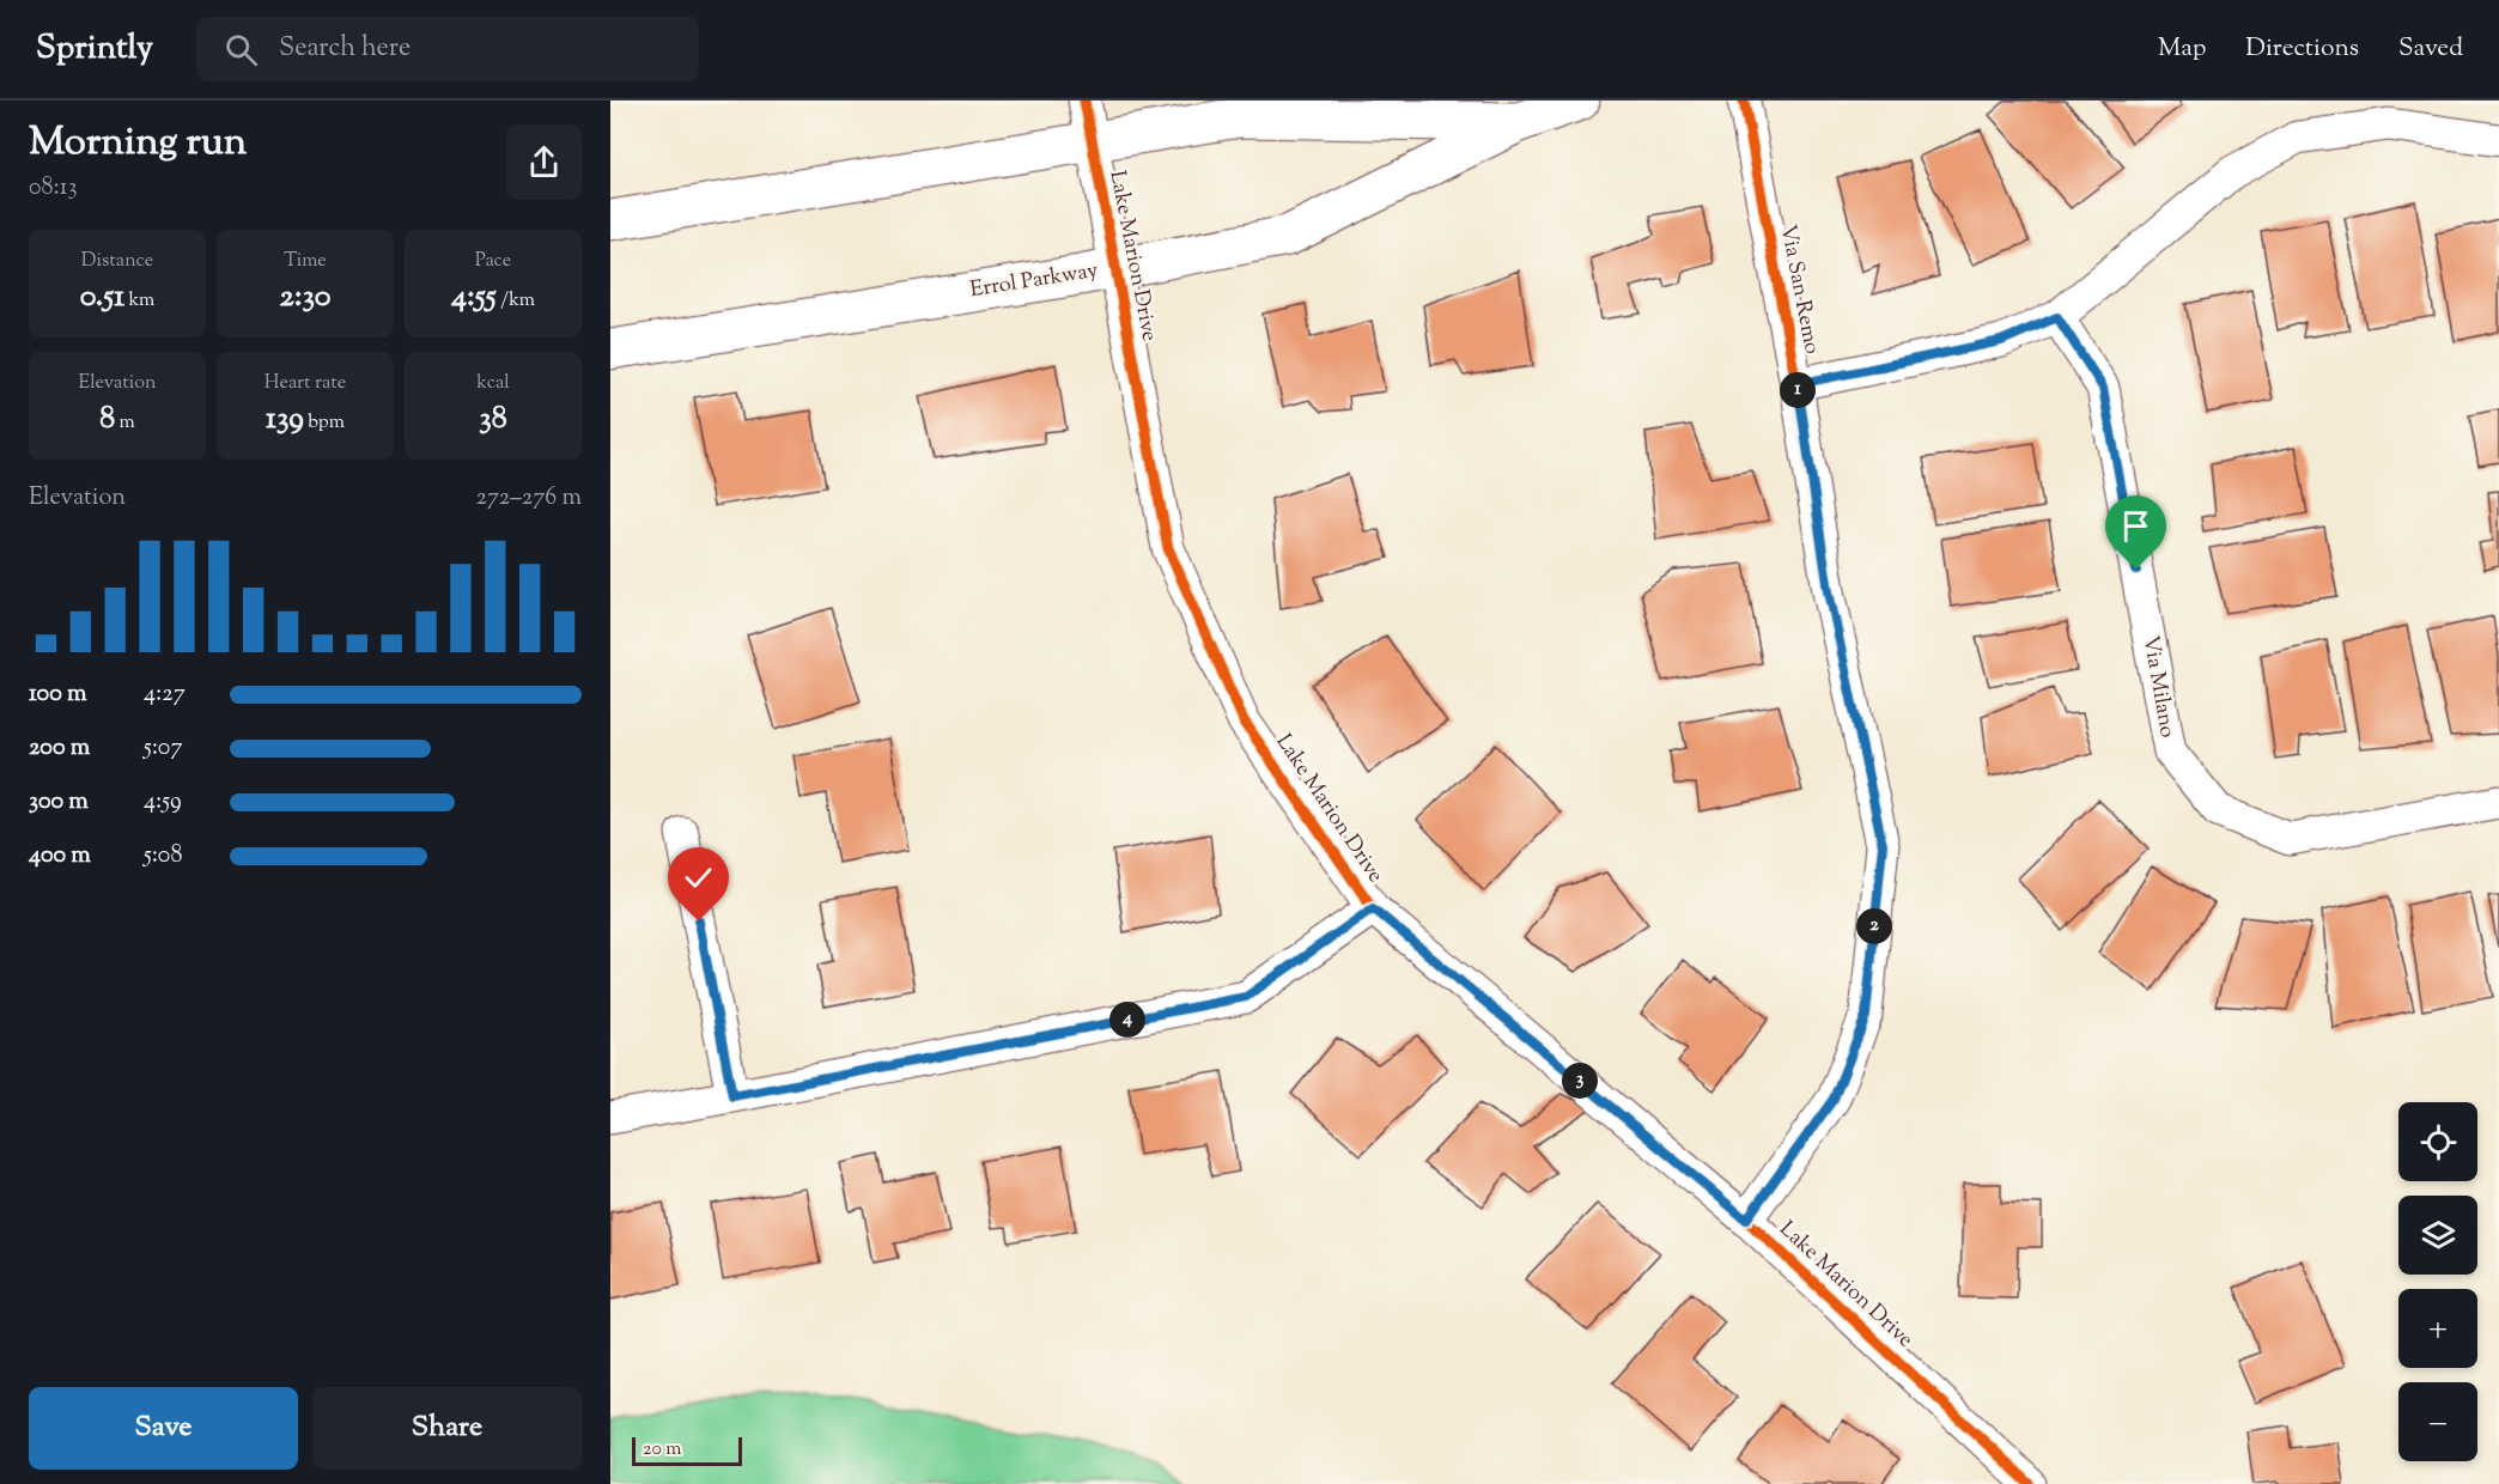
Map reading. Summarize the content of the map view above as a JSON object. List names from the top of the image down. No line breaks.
{"streets":{"street":["Lake Marion Drive","Errol Parkway","Via San Remo","Via Milano"]},"crossings":[["Lake Marion Drive","Errol Parkway"],["Lake Marion Drive","Via San Remo"]],"scale_bar":"20 m","page":{"header":"Sprintly","search":"Search here","nav":["Map","Directions","Saved"],"heading":["Morning run","08:13"],"stats":[["Distance","0.51 km"],["Time","2:30"],["Pace","4:55 /km"],["Elevation","8 m"],["Heart rate","139 bpm"],["kcal","38"]],"pins":["1","2","4","3"],"chart":["Elevation","272–276 m"],"list":[{"name":"100 m","note":"4:27"},{"name":"200 m","note":"5:07"},{"name":"300 m","note":"4:59"},{"name":"400 m","note":"5:08"}],"map_buttons":["+","−"],"buttons":["Save","Share"],"scale":"20 m"}}
